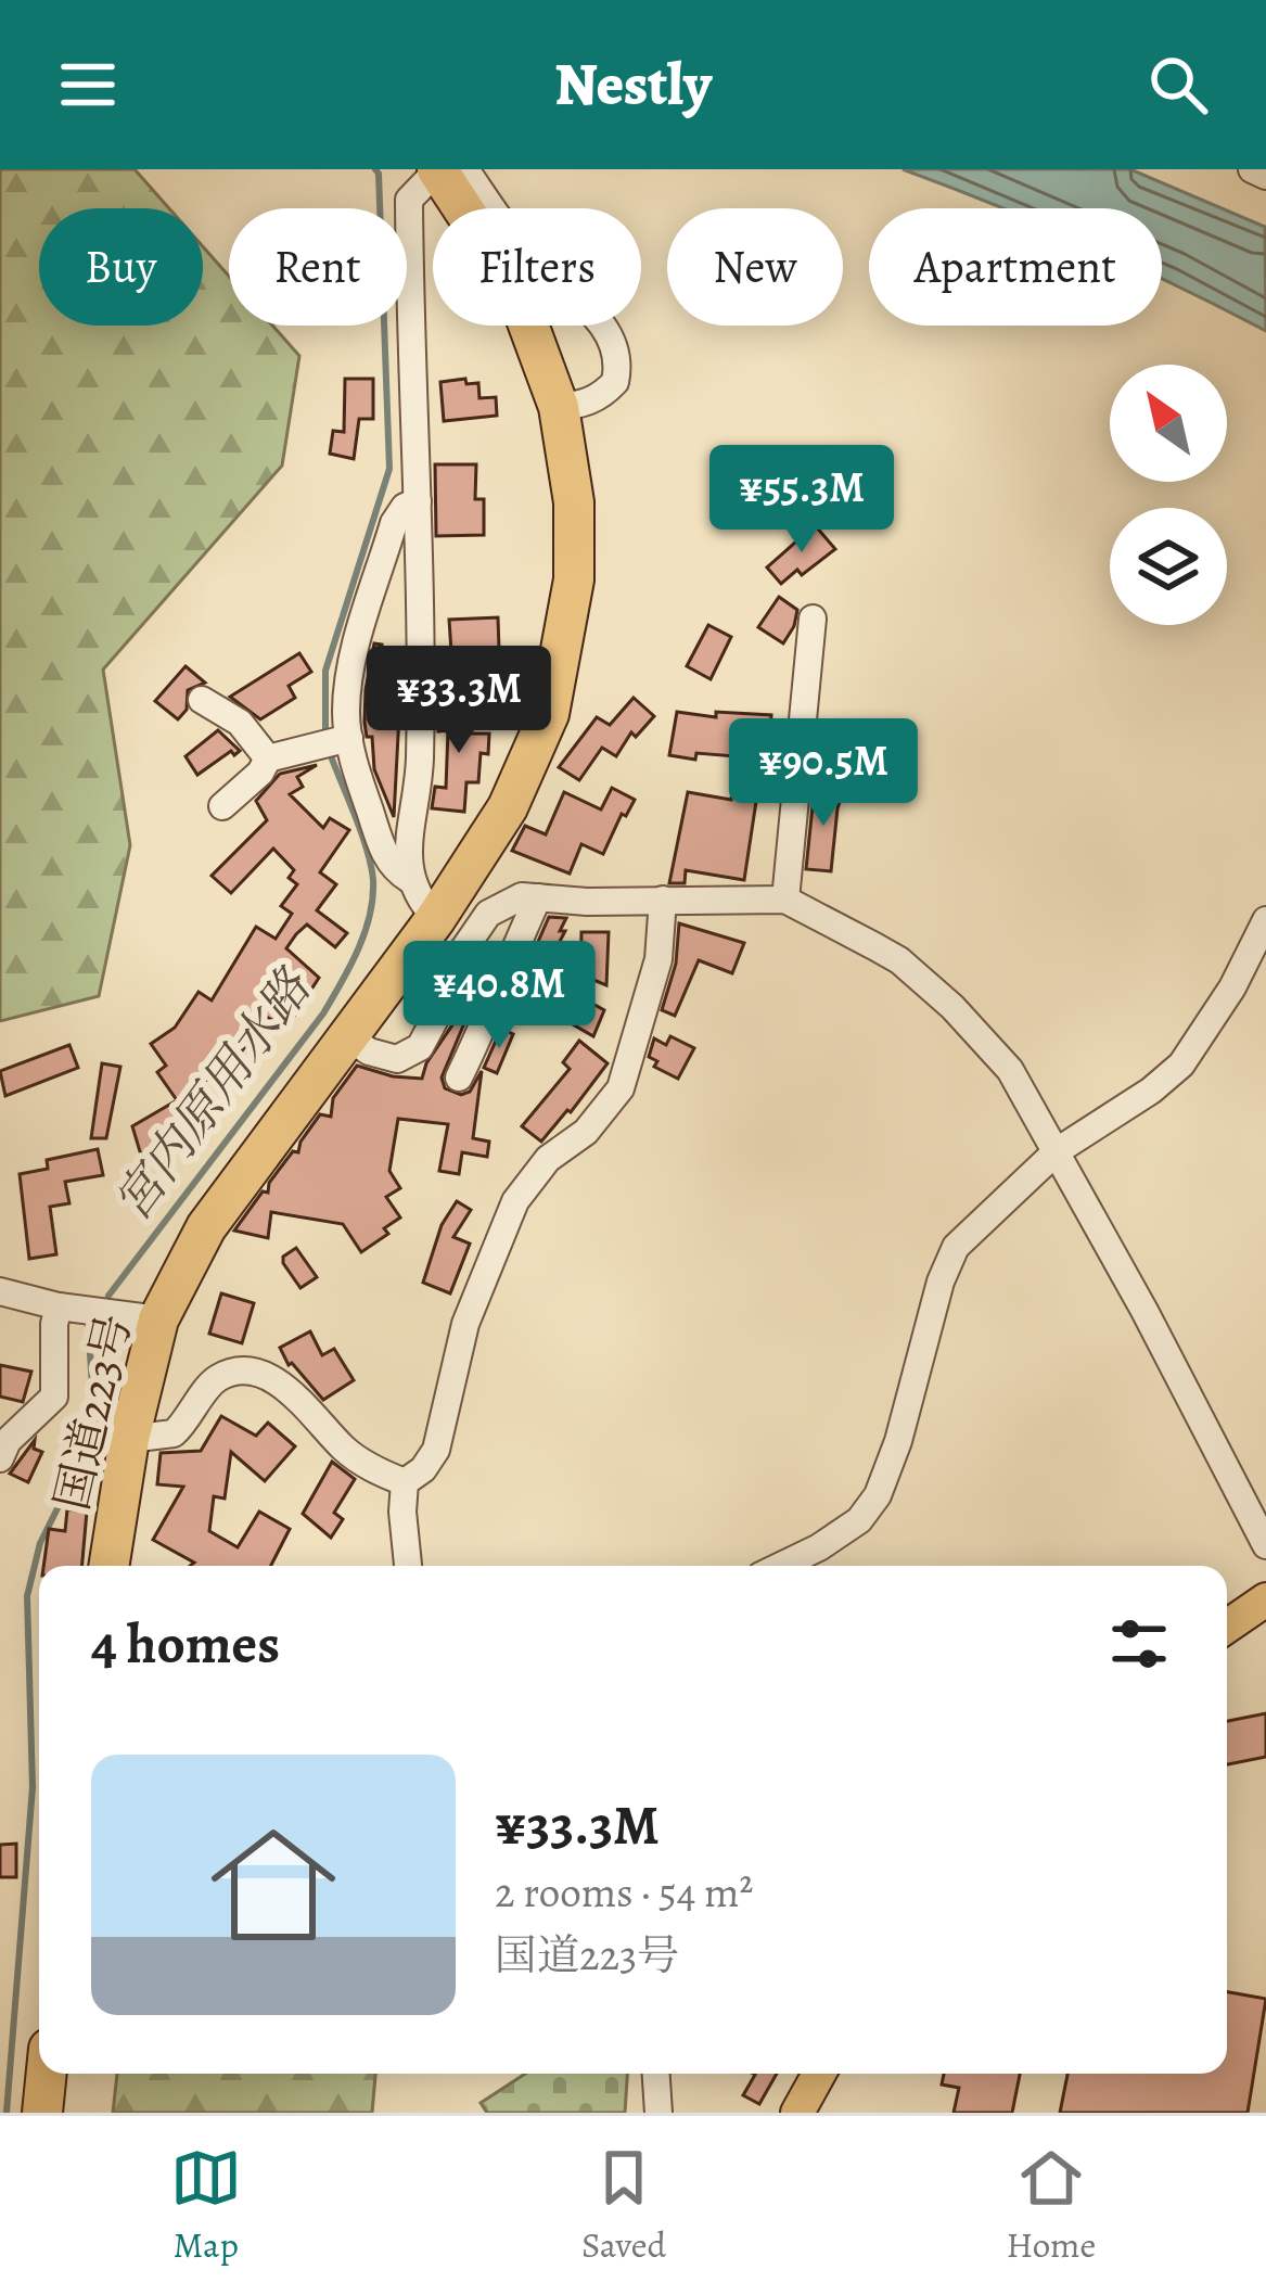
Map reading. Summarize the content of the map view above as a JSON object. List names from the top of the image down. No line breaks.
{"streets":{"highway":["国道223号"]},"water":["宮内原用水路"],"north":"top left","page":{"header":"Nestly","chip":["Buy","Rent","Filters","New","Apartment"],"price":["¥55.3M","¥33.3M","¥90.5M","¥40.8M"],"heading":"4 homes","list":[{"name":"¥33.3M","note":"2 rooms · 54 m² · 国道223号"}],"tabs":["Map","Saved","Home"]}}
